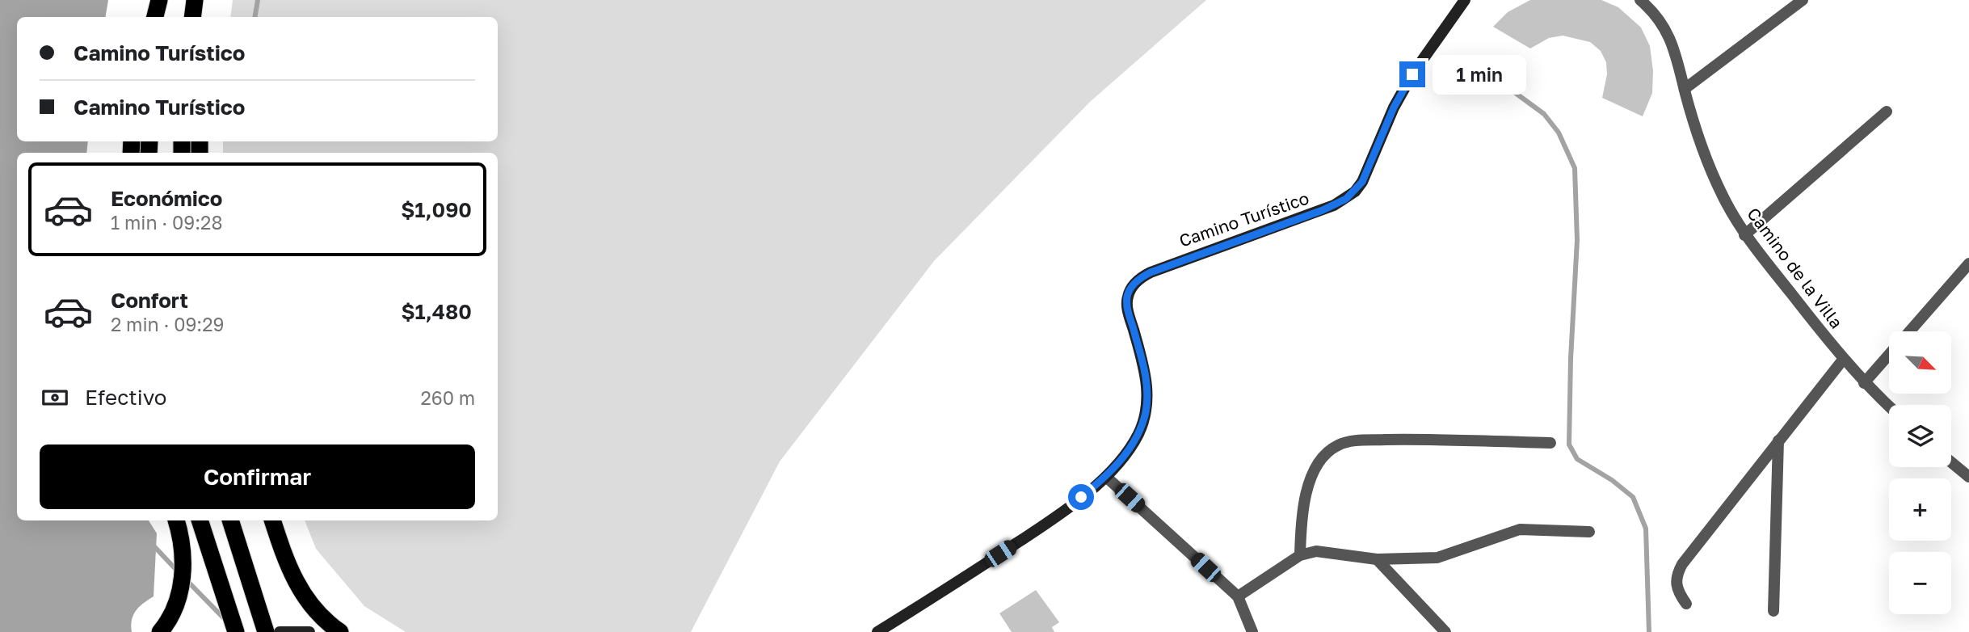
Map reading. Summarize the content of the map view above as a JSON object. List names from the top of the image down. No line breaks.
{"streets":{"main road":["Camino Turístico"],"street":["Camino de la Villa"]},"north":"bottom right","page":{"banner":["Camino Turístico","Camino Turístico"],"bubble":"1 min","list":[{"name":"Económico","note":"1 min · 09:28","value":"$1,090"},{"name":"Confort","note":"2 min · 09:29","value":"$1,480"}],"map_buttons":["+","−"],"pay":["Efectivo","260 m"],"buttons":"Confirmar"}}
